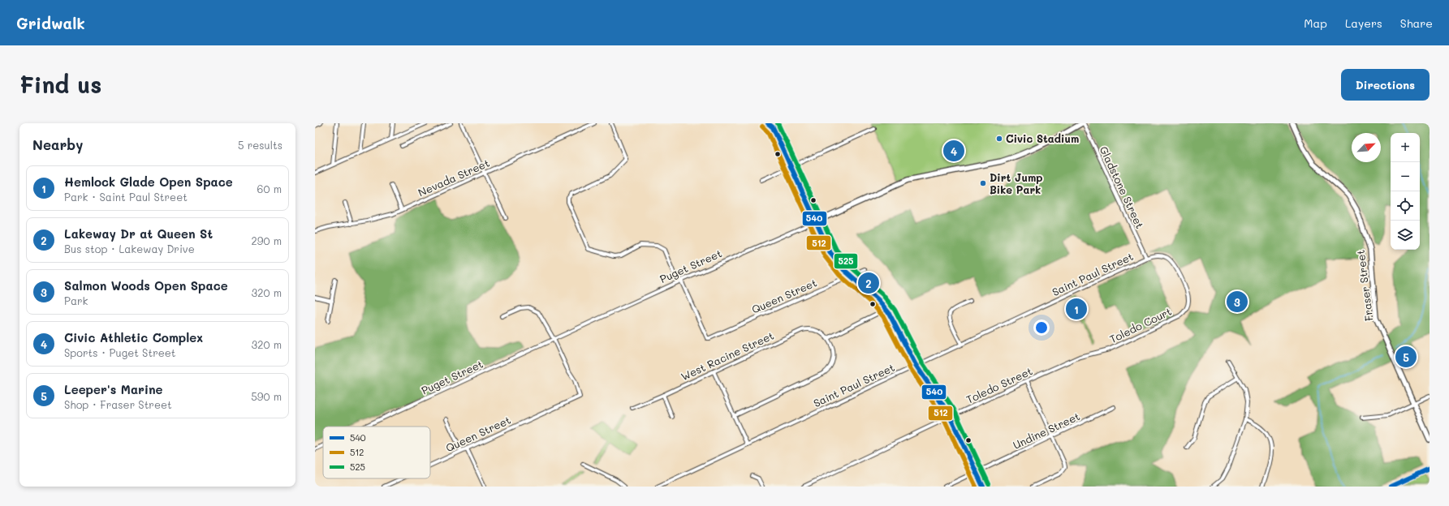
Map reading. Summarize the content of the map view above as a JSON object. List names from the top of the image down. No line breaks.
{"streets":{"street":["Nevada Street","Gladstone Street","Puget Street","Saint Paul Street","Fraser Street","Queen Street","Toledo Court","West Racine Street","Toledo Street","Undine Street"]},"crossings":[["Gladstone Street","Puget Street"],["Gladstone Street","Saint Paul Street"],["Gladstone Street","Toledo Court"],["Puget Street","Queen Street"],["Saint Paul Street","Toledo Court"],["Toledo Court","Toledo Street"]],"places":["Civic Stadium","Dirt Jump Bike Park"],"lines":["transit line 540","transit line 525","transit line 512"],"legend":["540","512","525"],"north":"top right","page":{"header":"Gridwalk","nav":["Map","Layers","Share"],"buttons":"Directions","title":"Find us","heading":["Nearby","5 results"],"map_buttons":["+","−"],"pins":["4","2","3","1","5"],"list":[{"mark":"1","name":"Hemlock Glade Open Space","note":"Park · Saint Paul Street","value":"60 m"},{"mark":"2","name":"Lakeway Dr at Queen St","note":"Bus stop · Lakeway Drive","value":"290 m"},{"mark":"3","name":"Salmon Woods Open Space","note":"Park","value":"320 m"},{"mark":"4","name":"Civic Athletic Complex","note":"Sports · Puget Street","value":"320 m"},{"mark":"5","name":"Leeper's Marine","note":"Shop · Fraser Street","value":"590 m"}]}}
